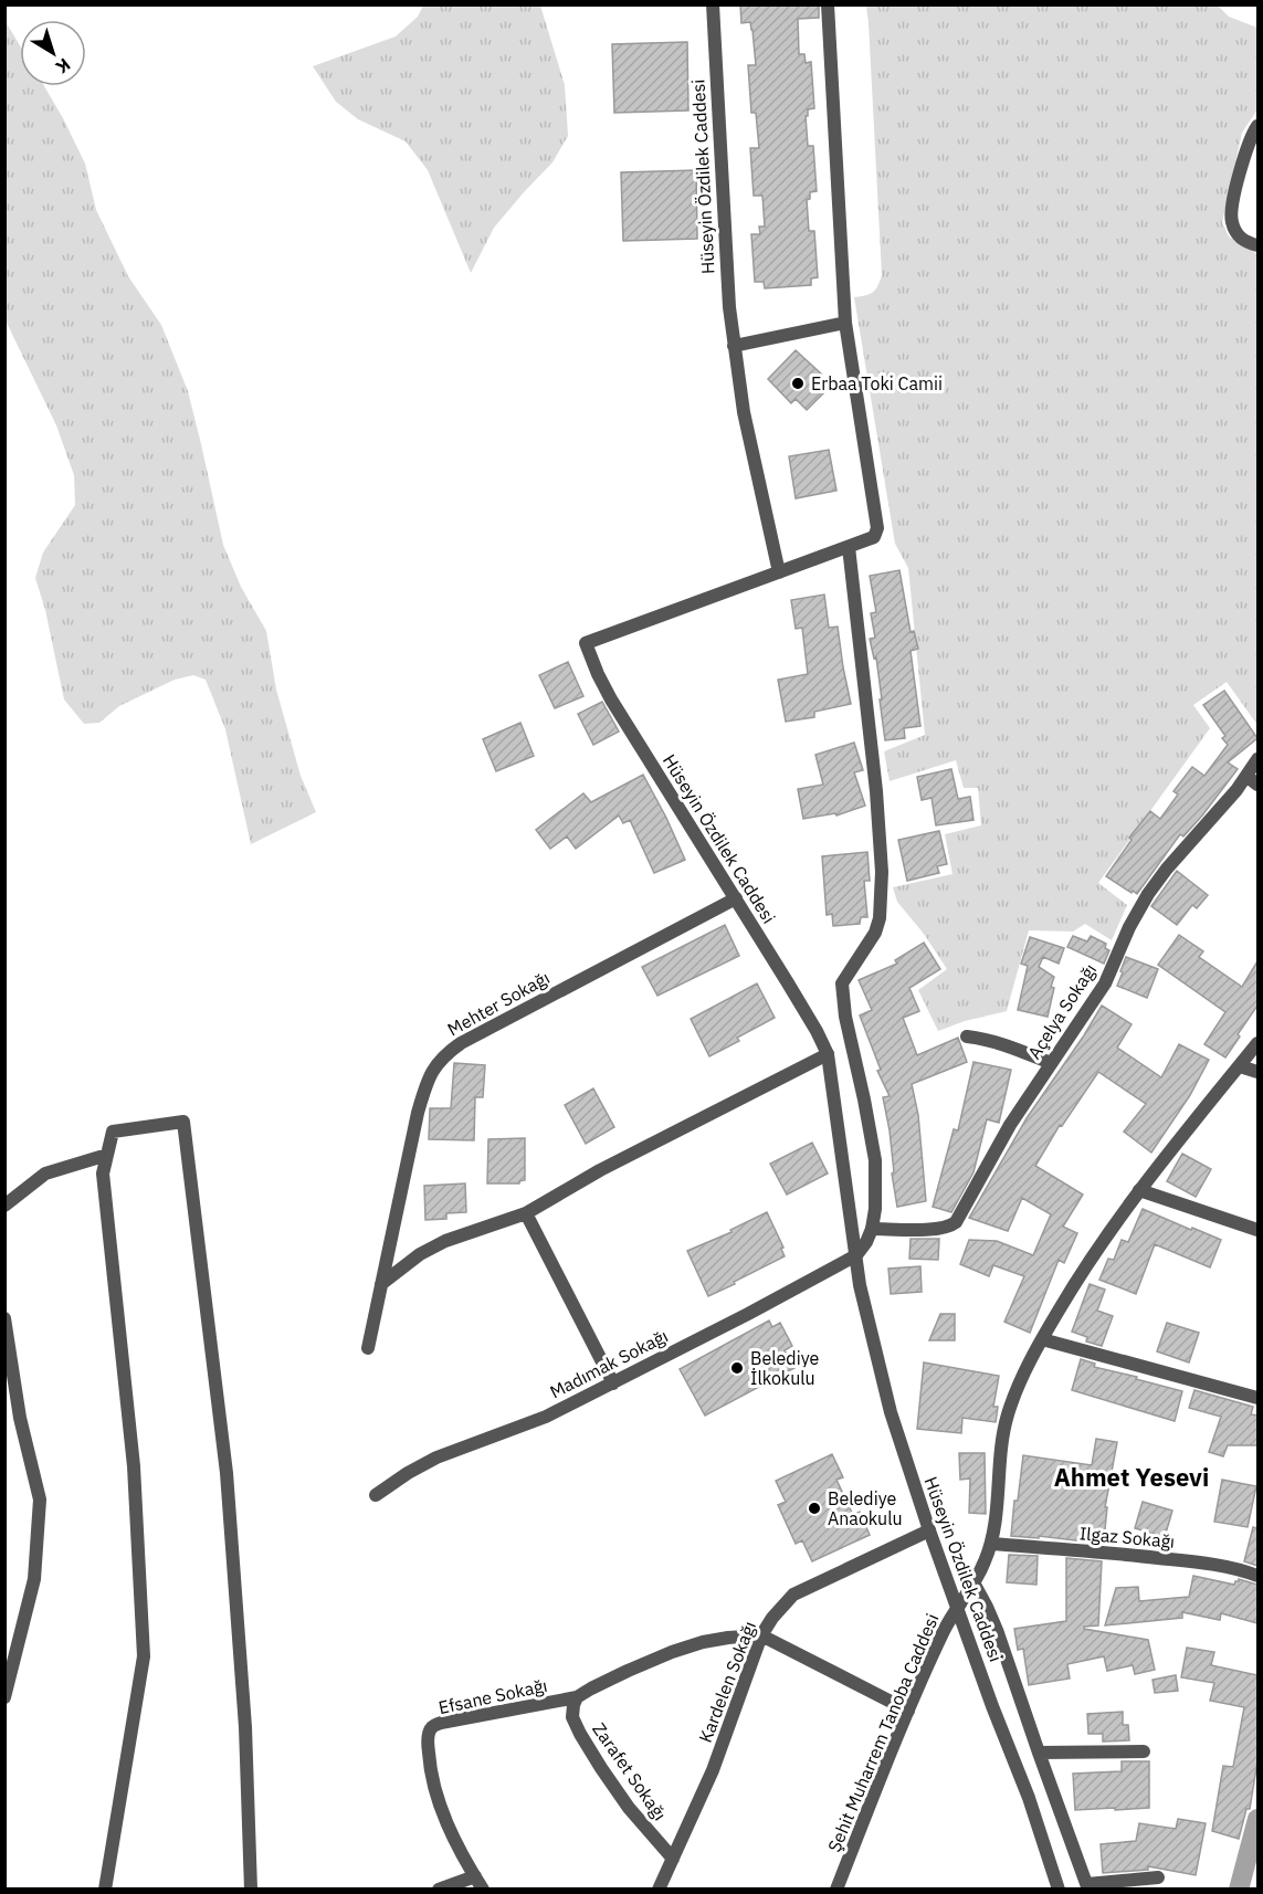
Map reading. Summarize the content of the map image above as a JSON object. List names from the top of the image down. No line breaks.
{"streets":{"street":["Hüseyin Özdilek Caddesi","Mehter Sokağı","Açelya Sokağı","Madımak Sokağı","Ilgaz Sokağı","Kardelen Sokağı","Efsane Sokağı","Şehit Muharrem Tanoba Caddesi","Zarafet Sokağı"]},"crossings":[["Hüseyin Özdilek Caddesi","Mehter Sokağı"],["Hüseyin Özdilek Caddesi","Madımak Sokağı"],["Hüseyin Özdilek Caddesi","Kardelen Sokağı"],["Hüseyin Özdilek Caddesi","Şehit Muharrem Tanoba Caddesi"],["Ilgaz Sokağı","Şehit Muharrem Tanoba Caddesi"],["Kardelen Sokağı","Zarafet Sokağı"],["Efsane Sokağı","Zarafet Sokağı"]],"districts":["Ahmet Yesevi"],"places":["Erbaa Toki Camii","Belediye İlkokulu","Belediye Anaokulu"],"north":"bottom right"}
